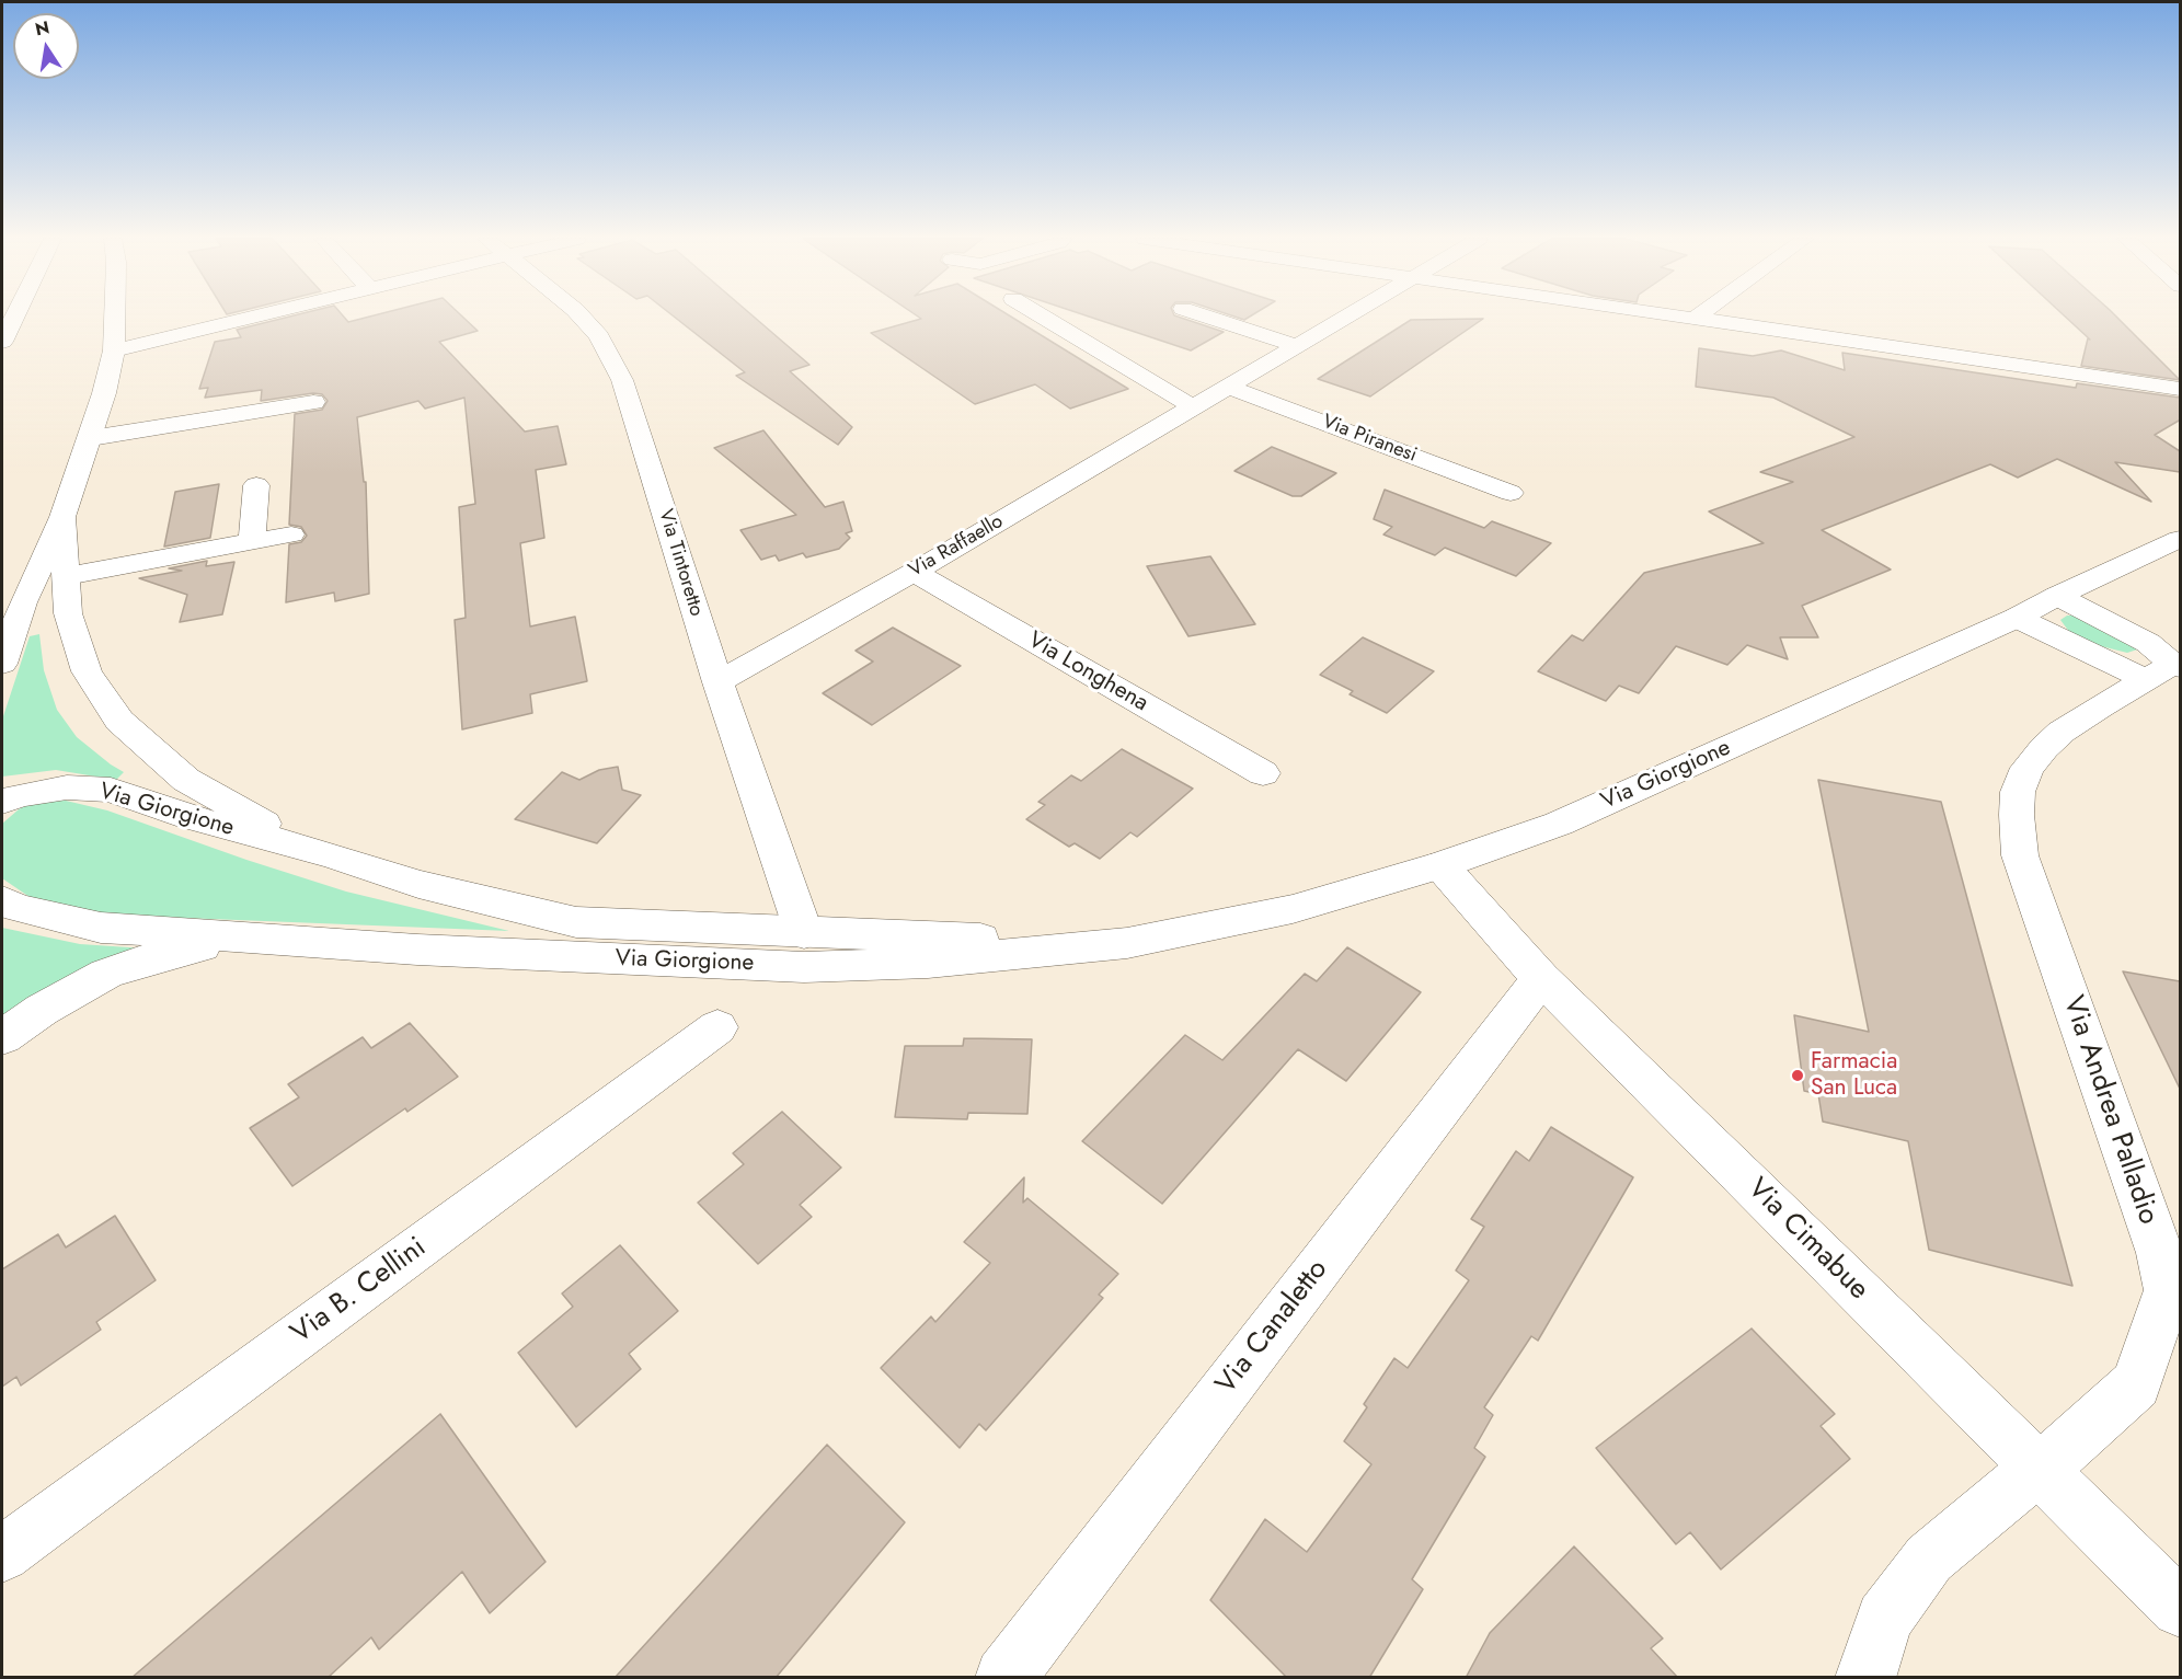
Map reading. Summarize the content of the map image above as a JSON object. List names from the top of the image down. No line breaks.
{"streets":{"street":["Via Piranesi","Via Raffaello","Via Tintoretto","Via Longhena","Via Giorgione","Via Andrea Palladio","Via Cimabue","Via B. Cellini","Via Canaletto"]},"crossings":[["Via Piranesi","Via Raffaello"],["Via Raffaello","Via Tintoretto"],["Via Raffaello","Via Longhena"],["Via Tintoretto","Via Giorgione"],["Via Giorgione","Via Cimabue"],["Via Andrea Palladio","Via Cimabue"],["Via Cimabue","Via Canaletto"]],"places":["Farmacia San Luca"],"north":"top"}
